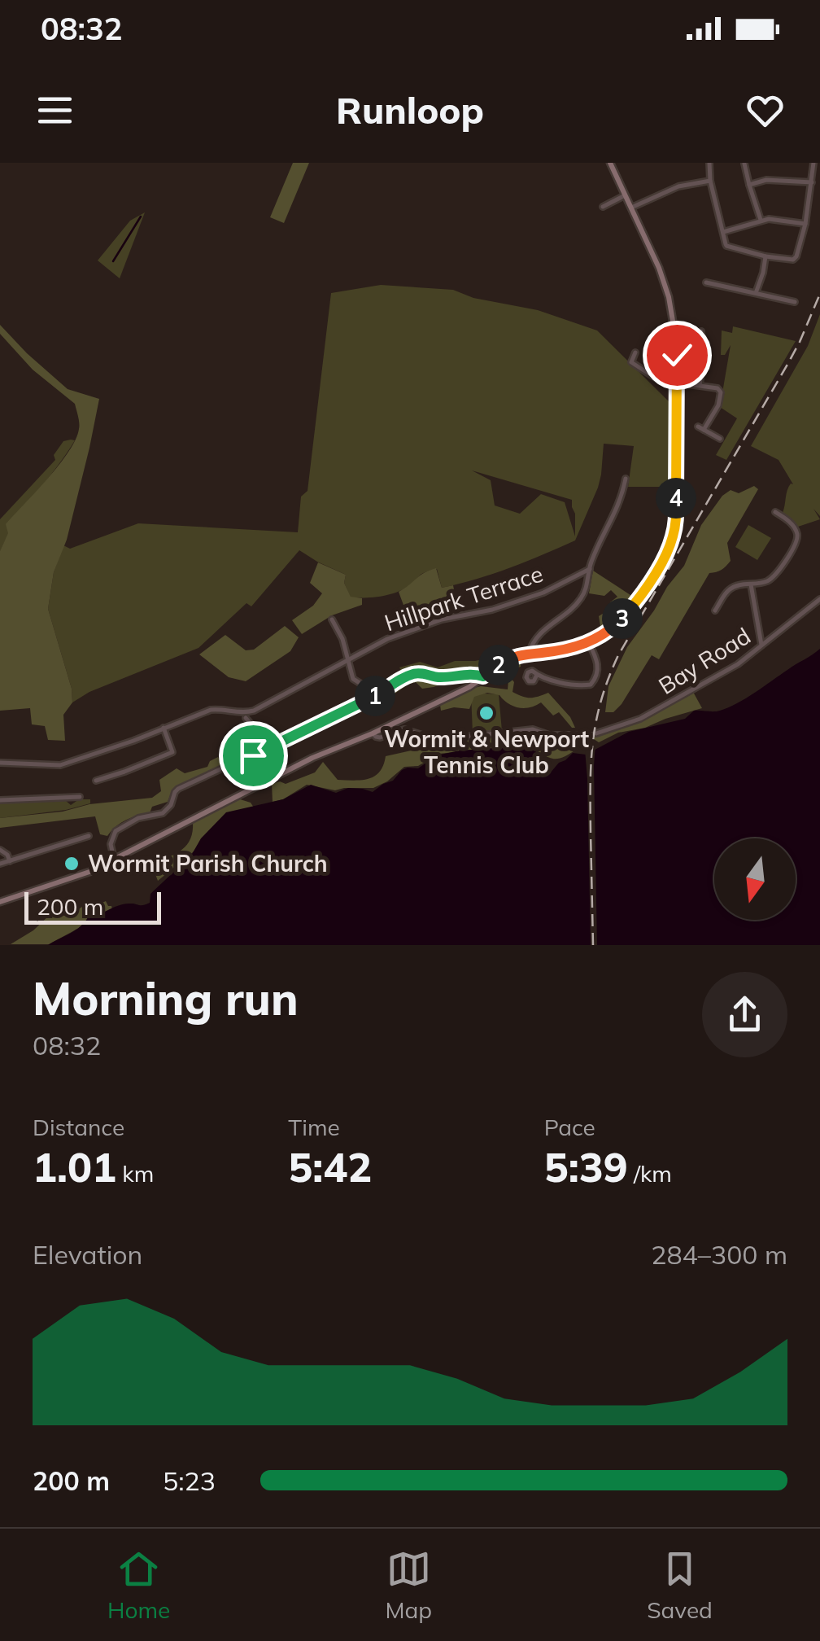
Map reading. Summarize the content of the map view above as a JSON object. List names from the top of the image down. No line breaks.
{"streets":{"street":["Hillpark Terrace","Bay Road"]},"places":["Wormit & Newport Tennis Club","Wormit Parish Church"],"scale_bar":"200 m","north":"bottom","page":{"status":"08:32","header":"Runloop","pins":["4","3","2","1"],"scale":"200 m","heading":["Morning run","08:32"],"stats":[["Distance","1.01 km"],["Time","5:42"],["Pace","5:39 /km"]],"chart":["Elevation","284–300 m"],"list":[{"name":"200 m","note":"5:23"}],"tabs":["Home","Map","Saved"]}}
